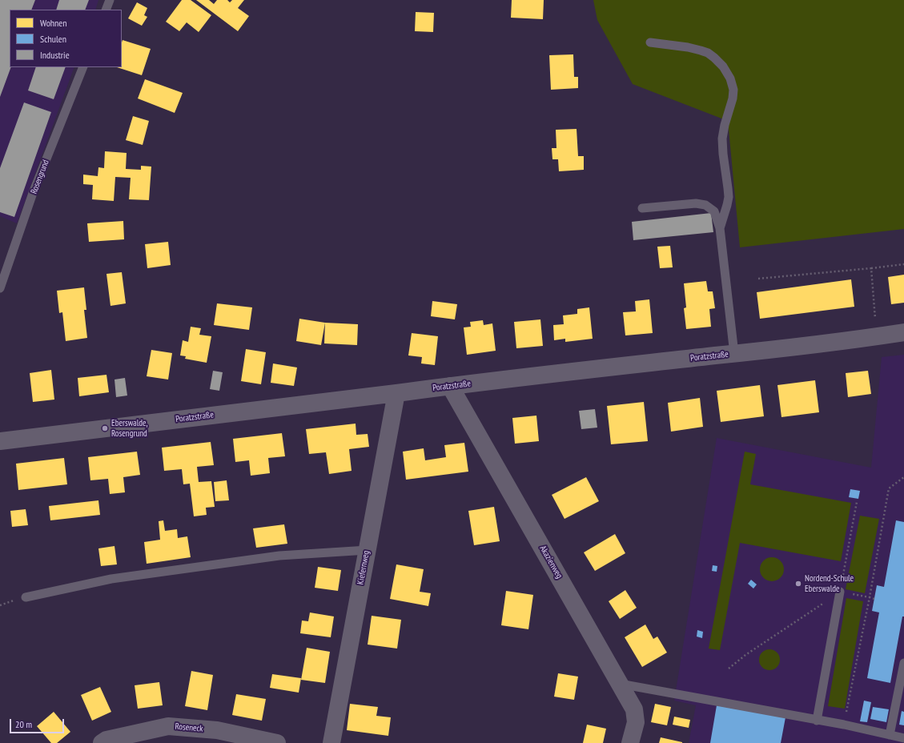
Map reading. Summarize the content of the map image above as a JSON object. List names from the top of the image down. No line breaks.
{"streets":{"street":["Poratzstraße","Akazienweg","Kiefernweg","Roseneck"],"lane":["Rosengrund"]},"crossings":[["Poratzstraße","Akazienweg"],["Poratzstraße","Kiefernweg"]],"places":["Eberswalde, Rosengrund","Nordend-Schule Eberswalde"],"legend":["Wohnen","Schulen","Industrie"],"scale_bar":"20 m"}
